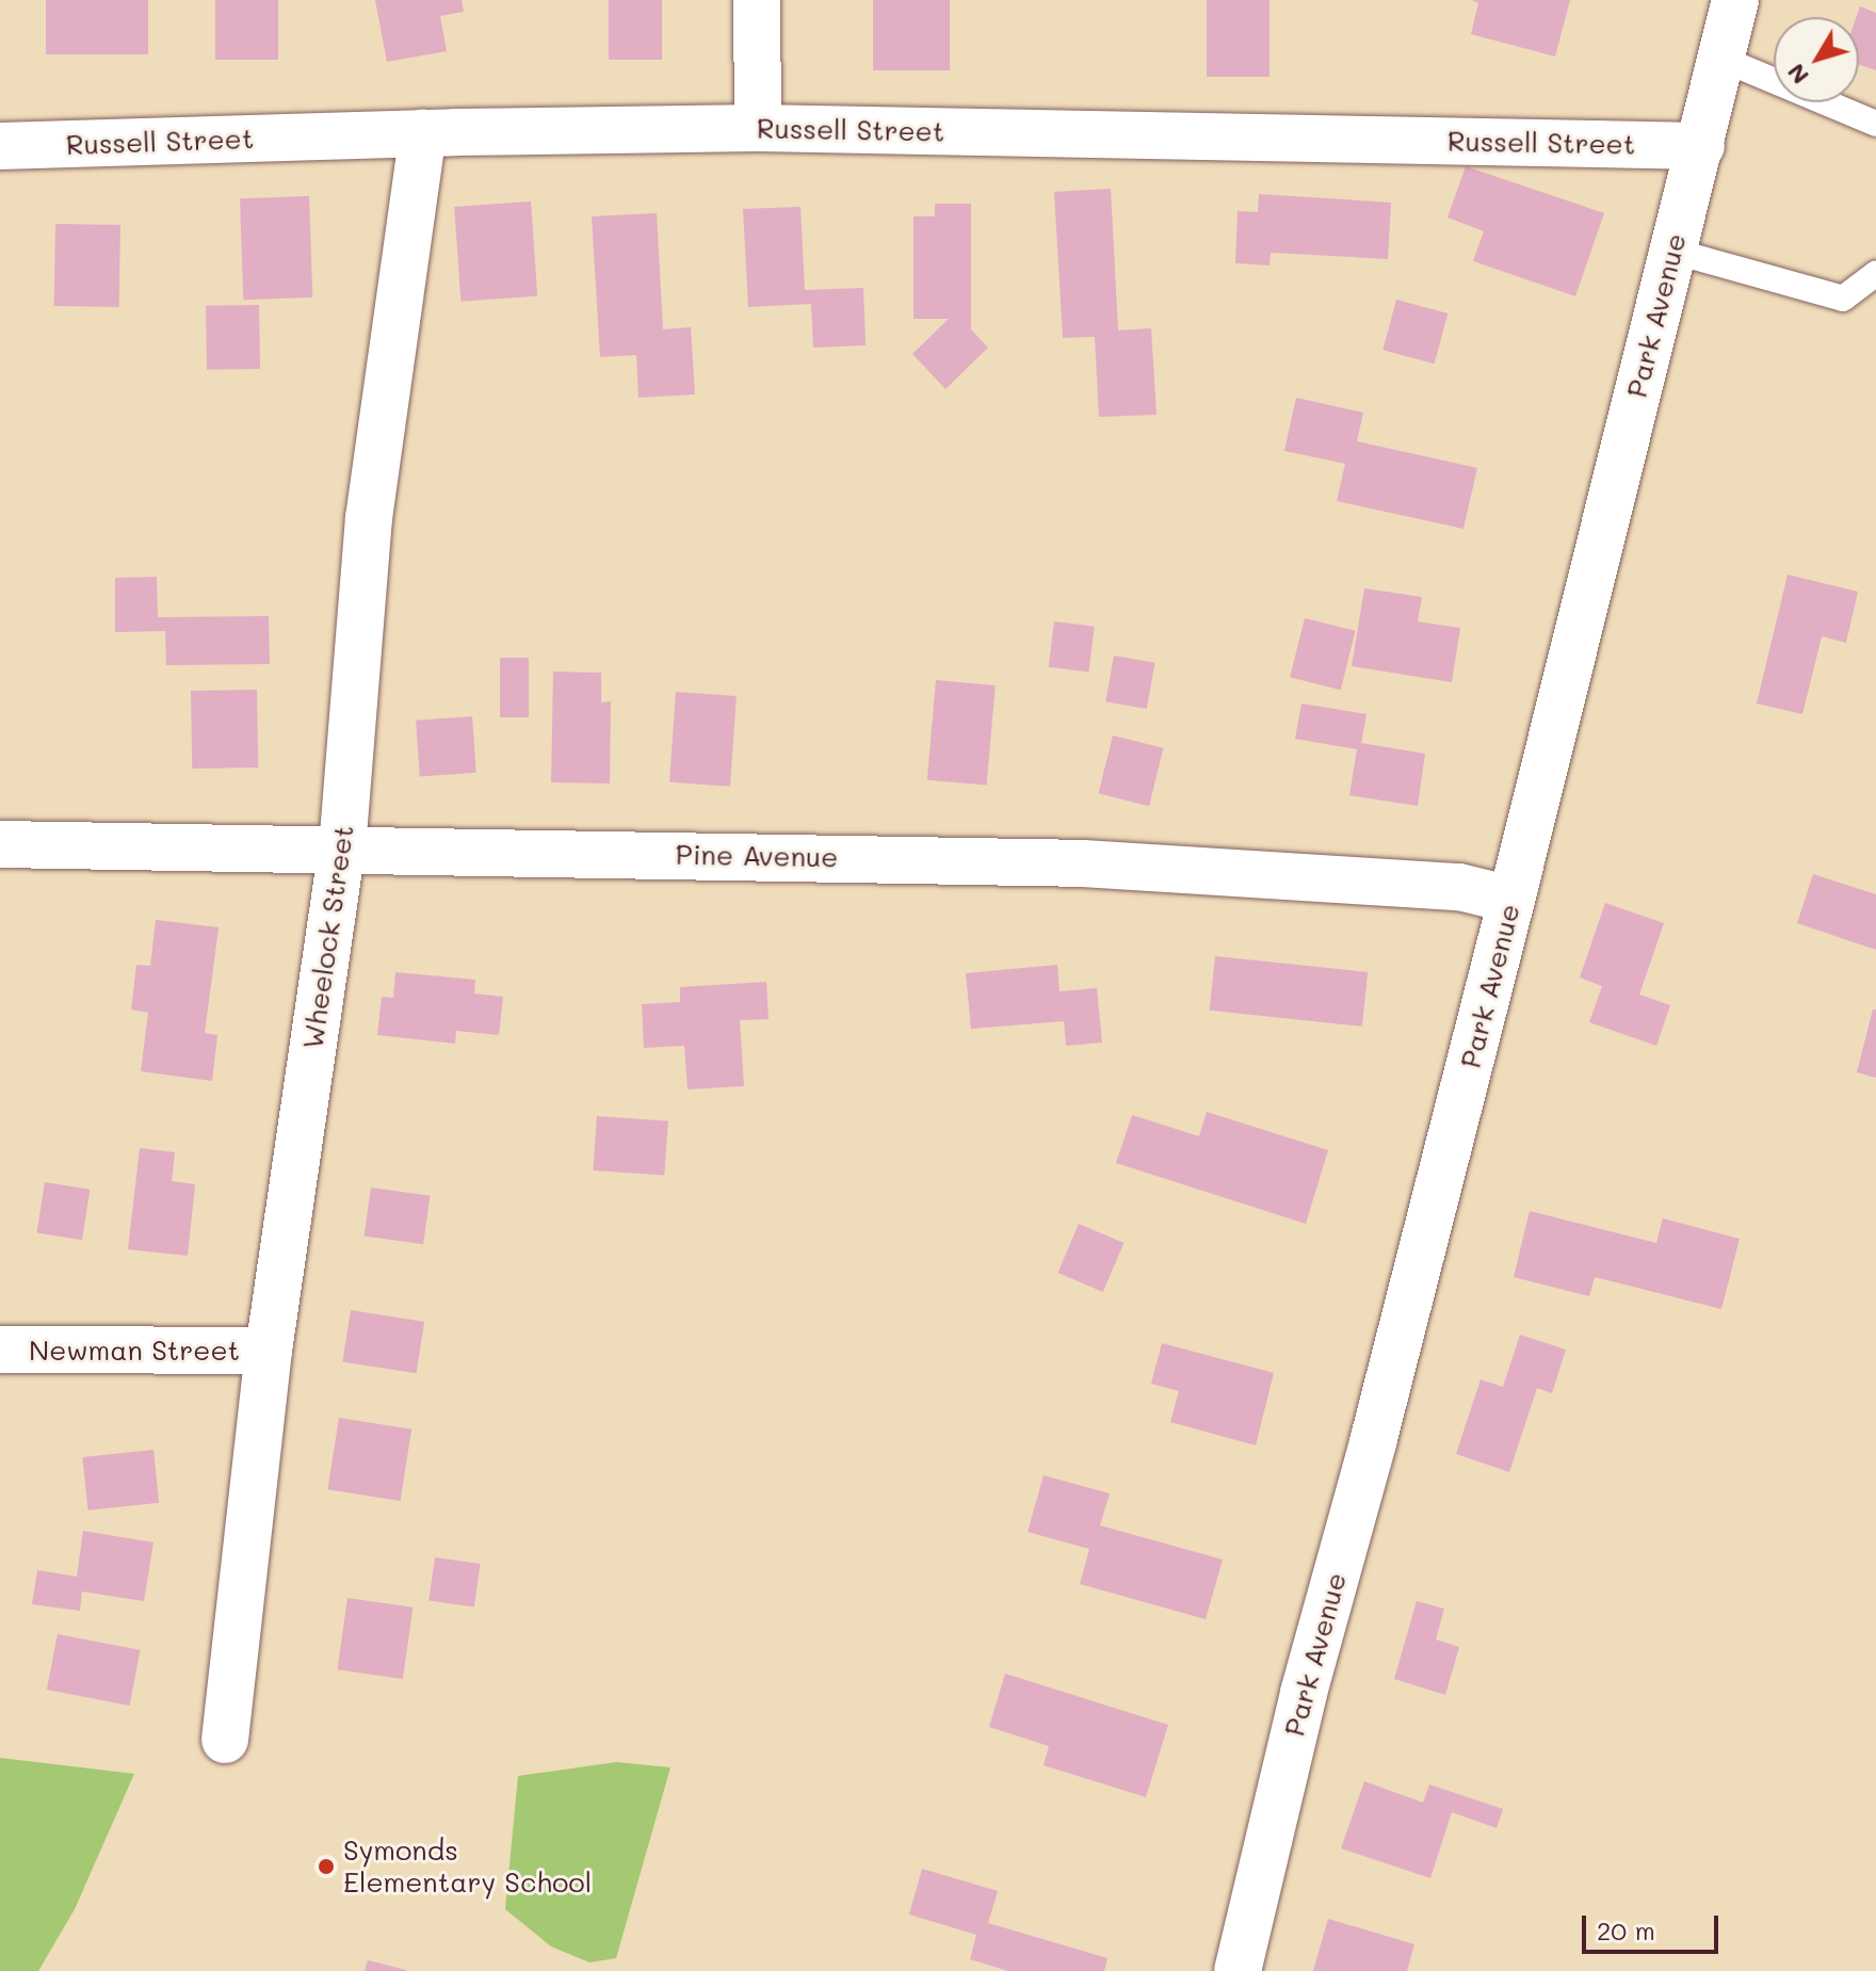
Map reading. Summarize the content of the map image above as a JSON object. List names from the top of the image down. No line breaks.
{"streets":{"street":["Russell Street","Park Avenue","Pine Avenue","Wheelock Street","Newman Street"]},"crossings":[["Russell Street","Park Avenue"],["Russell Street","Wheelock Street"],["Park Avenue","Pine Avenue"],["Pine Avenue","Wheelock Street"],["Wheelock Street","Newman Street"]],"places":["Symonds Elementary School"],"scale_bar":"20 m","north":"bottom left"}
